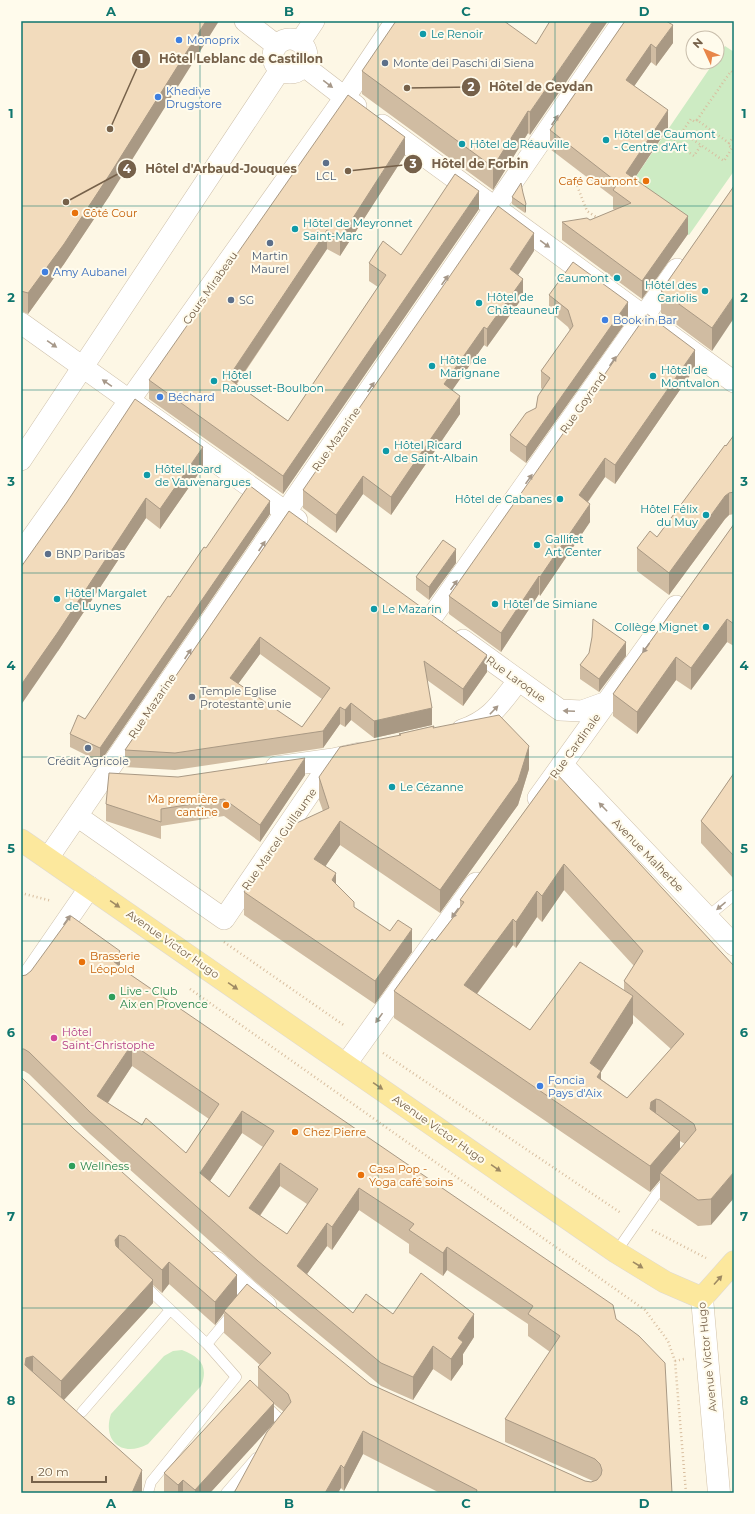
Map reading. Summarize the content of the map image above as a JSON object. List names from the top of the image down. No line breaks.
{"streets":{"main road":["Avenue Victor Hugo"],"street":["Cours Mirabeau","Rue Goyrand","Rue Mazarine","Rue Laroque","Rue Cardinale","Rue Marcel Guillaume","Avenue Malherbe"]},"crossings":[["Rue Goyrand","Rue Laroque"],["Rue Mazarine","Rue Marcel Guillaume"],["Rue Mazarine","Avenue Victor Hugo"],["Rue Laroque","Rue Cardinale"],["Rue Cardinale","Avenue Malherbe"]],"one_way":["Rue Goyrand","Rue Mazarine","Rue Laroque","Rue Cardinale","Avenue Malherbe","Avenue Victor Hugo"],"places":["Le Renoir","Monoprix","Monte dei Paschi di Siena","Hôtel de Geydan","Khedive Drugstore","Hôtel Leblanc de Castillon","Hôtel de Caumont - Centre d'Art","Hôtel de Réauville","LCL","Hôtel de Forbin","Café Caumont","Hôtel d'Arbaud-Jouques","Côté Cour","Hôtel de Meyronnet Saint-Marc","Martin Maurel","Amy Aubanel","Caumont","Hôtel des Cariolis","SG","Hôtel de Châteauneuf","Book in Bar","Hôtel de Marignane","Hôtel de Montvalon","Hôtel Raousset-Boulbon","Béchard","Hôtel Ricard de Saint-Albain","Hôtel Isoard de Vauvenargues","Hôtel de Cabanes","Hôtel Félix du Muy","Gallifet Art Center","BNP Paribas","Hôtel Margalet de Luynes","Hôtel de Simiane","Le Mazarin","Collège Mignet","Temple Eglise Protestante unie","Crédit Agricole","Le Cézanne","Ma première cantine","Brasserie Léopold","Live - Club Aix en Provence","Hôtel Saint-Christophe","Foncia Pays d'Aix","Chez Pierre","Wellness","Casa Pop - Yoga café soins"],"scale_bar":"20 m","north":"top left","grid":{"columns":["A","B","C","D"],"rows":["1","2","3","4","5","6","7","8"]}}
